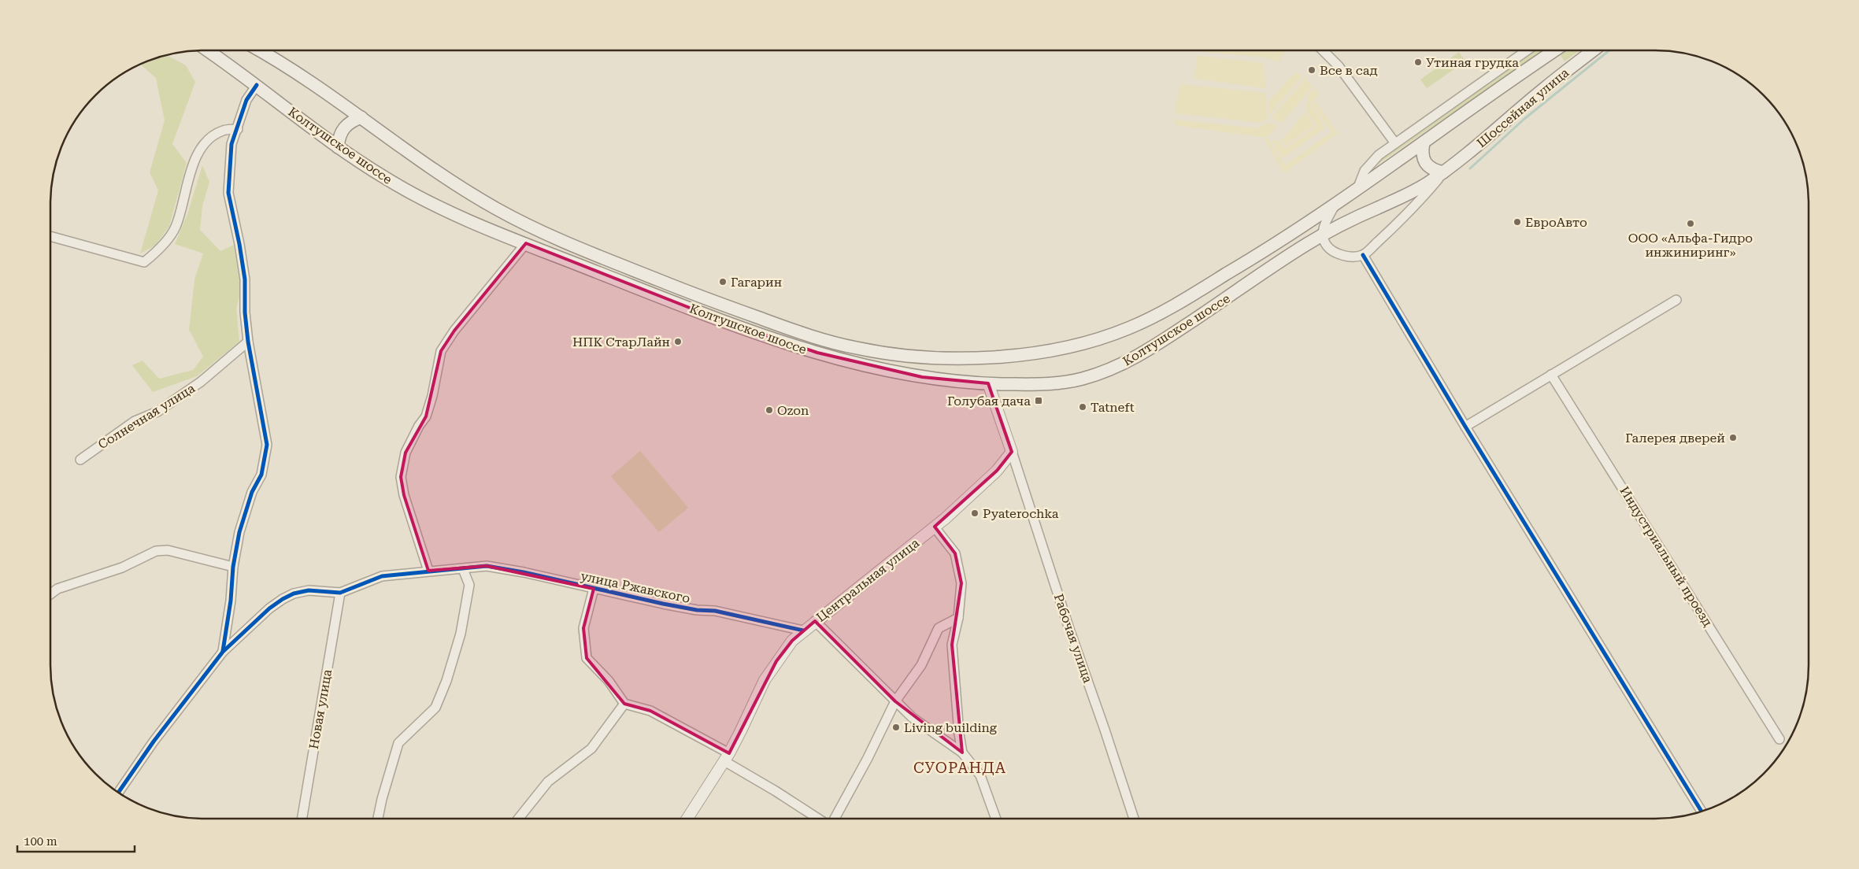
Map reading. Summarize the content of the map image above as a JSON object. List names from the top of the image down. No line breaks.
{"streets":{"main road":["Шоссейная улица","Колтушское шоссе"],"street":["Солнечная улица","Индустриальный проезд","Центральная улица","улица Ржавского","Рабочая улица","Новая улица"]},"crossings":[["Шоссейная улица","Колтушское шоссе"],["Центральная улица","улица Ржавского"],["Центральная улица","Рабочая улица"],["улица Ржавского","Новая улица"]],"districts":["СУОРАНДА"],"places":{"other":["Утиная грудка","Все в сад","ЕвроАвто","ООО «Альфа-Гидро инжиниринг»","Гагарин","НПК СтарЛайн","Tatneft","Ozon","Галерея дверей","Pyaterochka","Living building"],"transit":["Голубая дача"]},"scale_bar":"100 m"}
